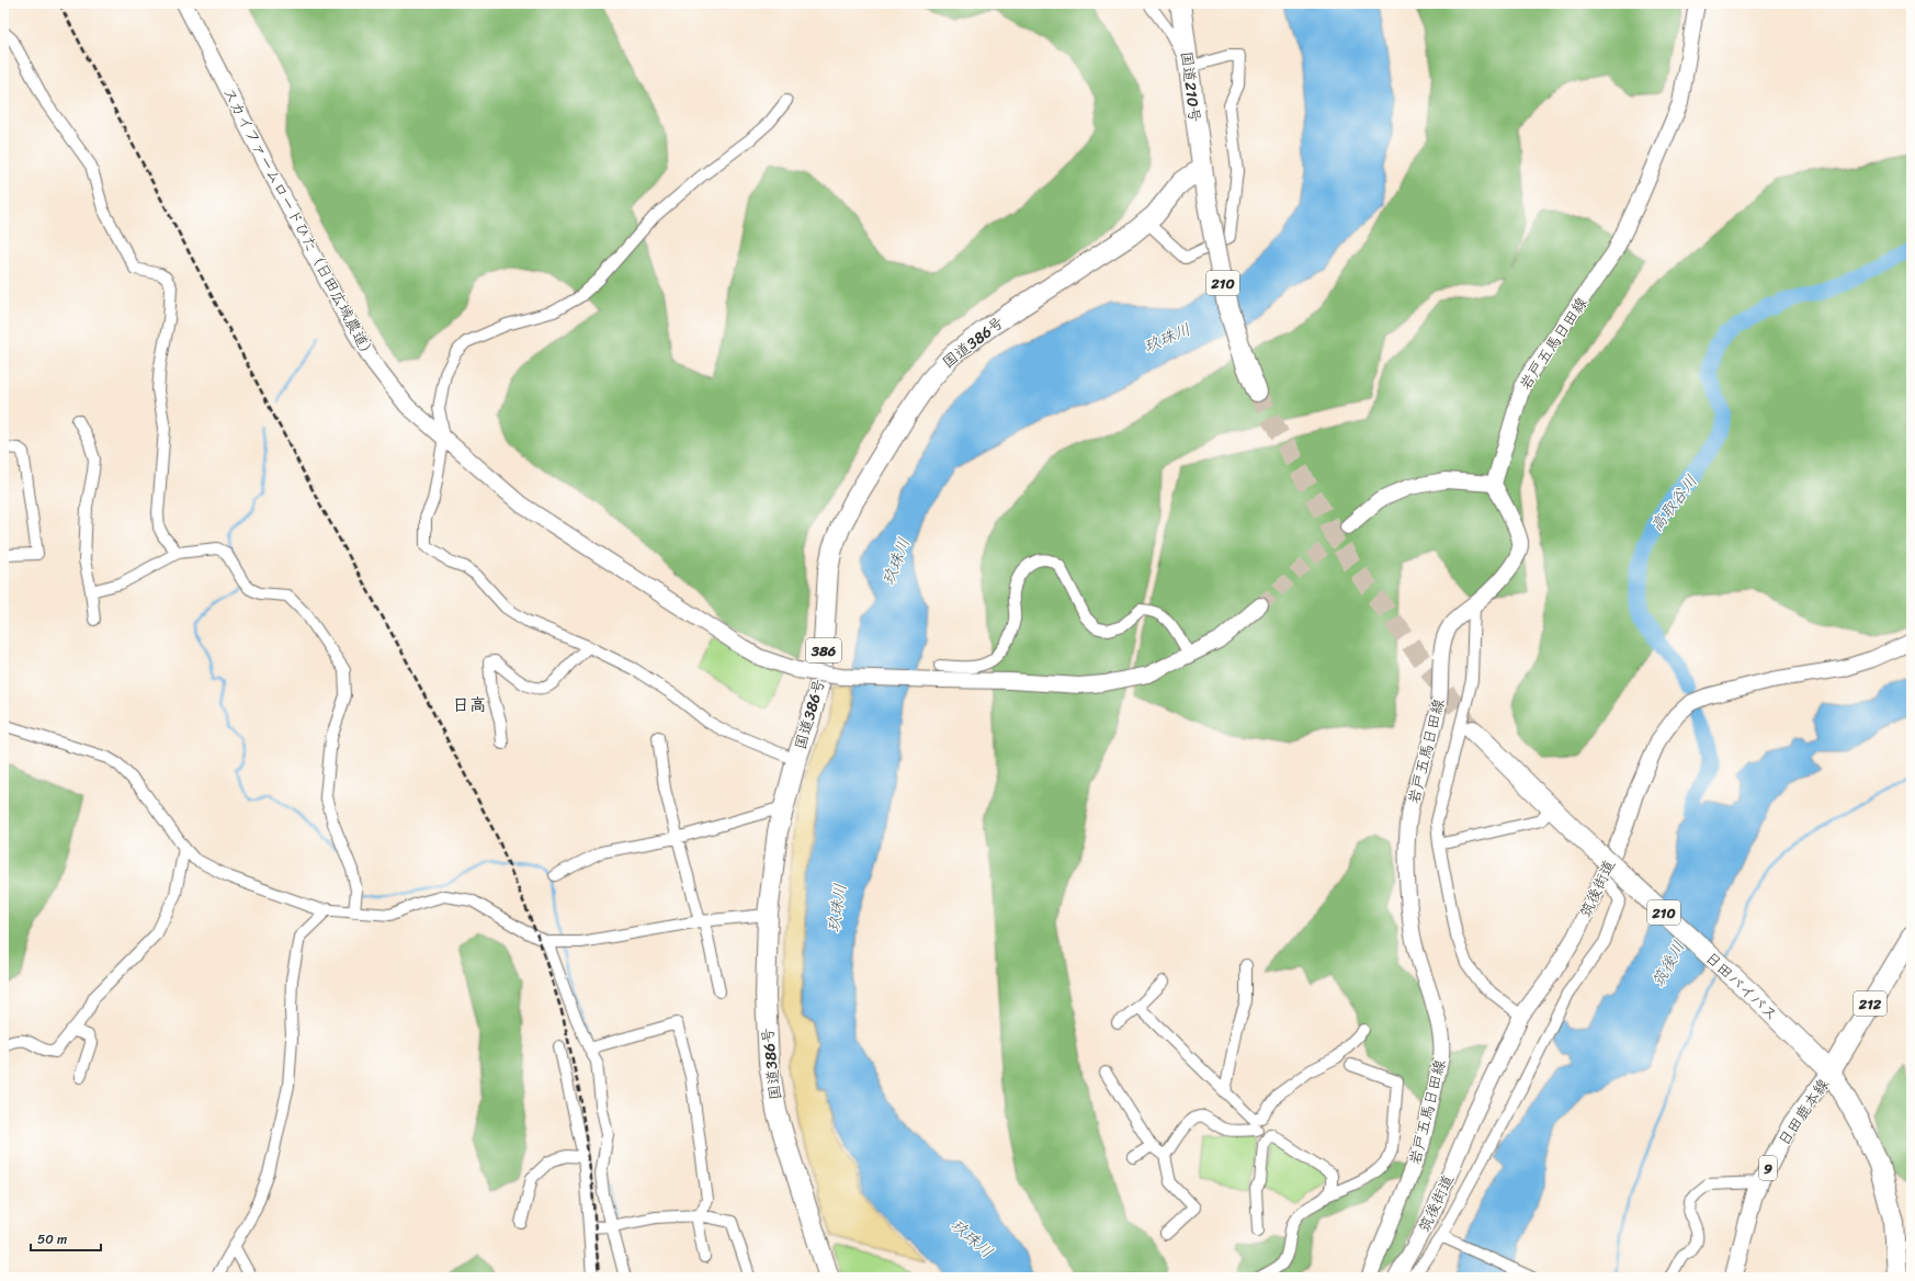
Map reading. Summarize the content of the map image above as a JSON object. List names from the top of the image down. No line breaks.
{"streets":{"highway":["国道210号","210","国道386号","386","日田バイパス","212"],"main road":["日田鹿本線","9"],"street":["スカイファームロードひた（日田広域農道）","岩戸五馬日田線","筑後街道"]},"crossings":[["国道210号","210"],["国道210号","国道386号"],["210","国道386号"],["日田バイパス","212"],["日田バイパス","日田鹿本線"],["212","日田鹿本線"]],"districts":["日高"],"water":["玖珠川","高取谷川","筑後川"],"scale_bar":"50 m"}
